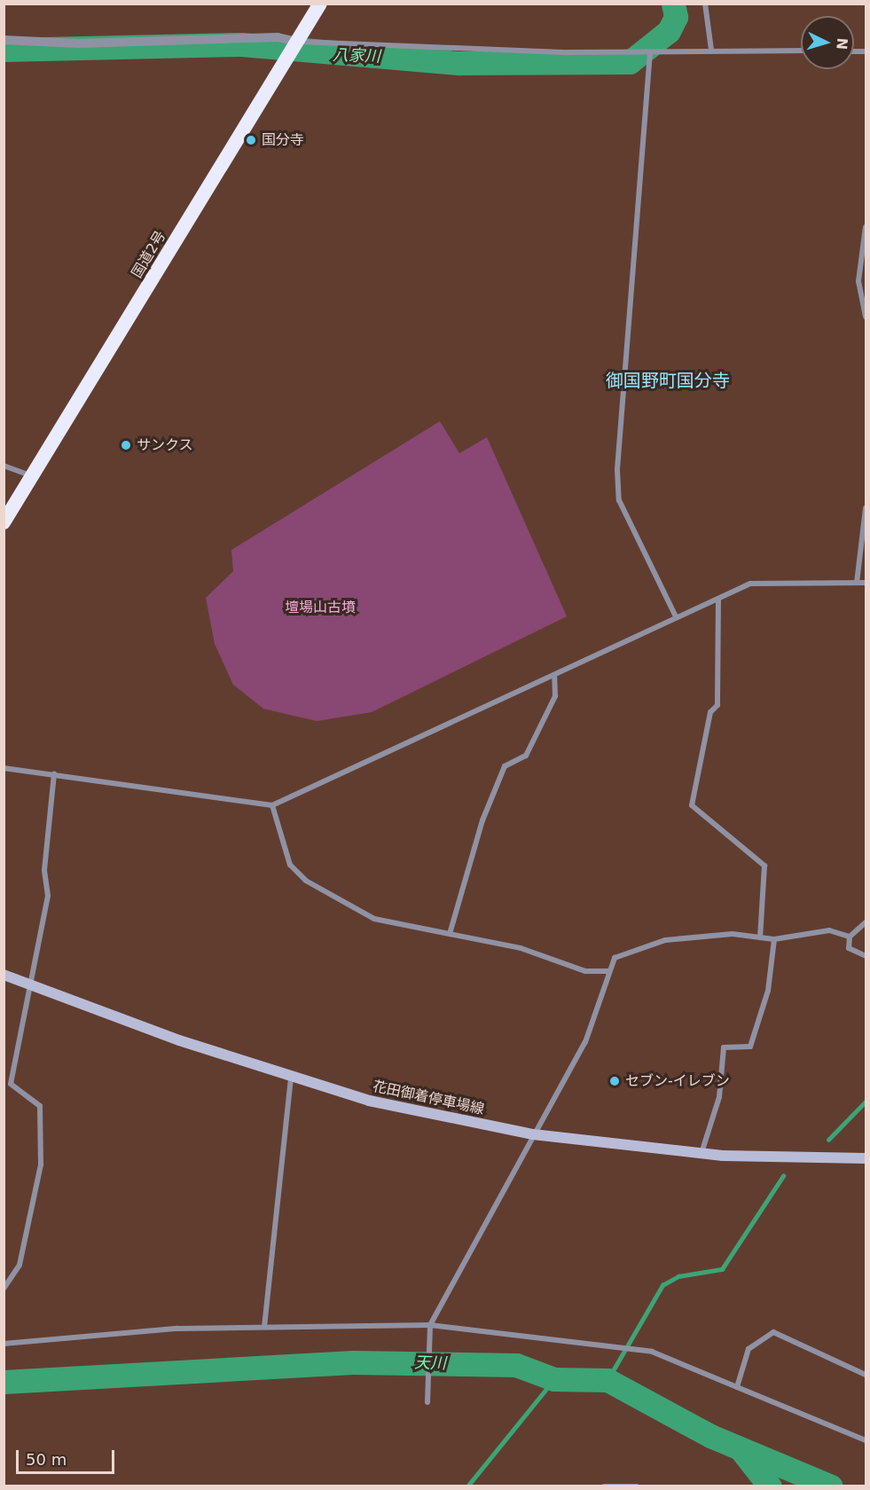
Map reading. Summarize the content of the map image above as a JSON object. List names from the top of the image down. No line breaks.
{"streets":{"highway":["国道2号"],"main road":["花田御着停車場線"]},"districts":["御国野町国分寺"],"water":["八家川","天川"],"parks":["壇場山古墳"],"places":["国分寺","サンクス","セブン-イレブン"],"scale_bar":"50 m","north":"right"}
